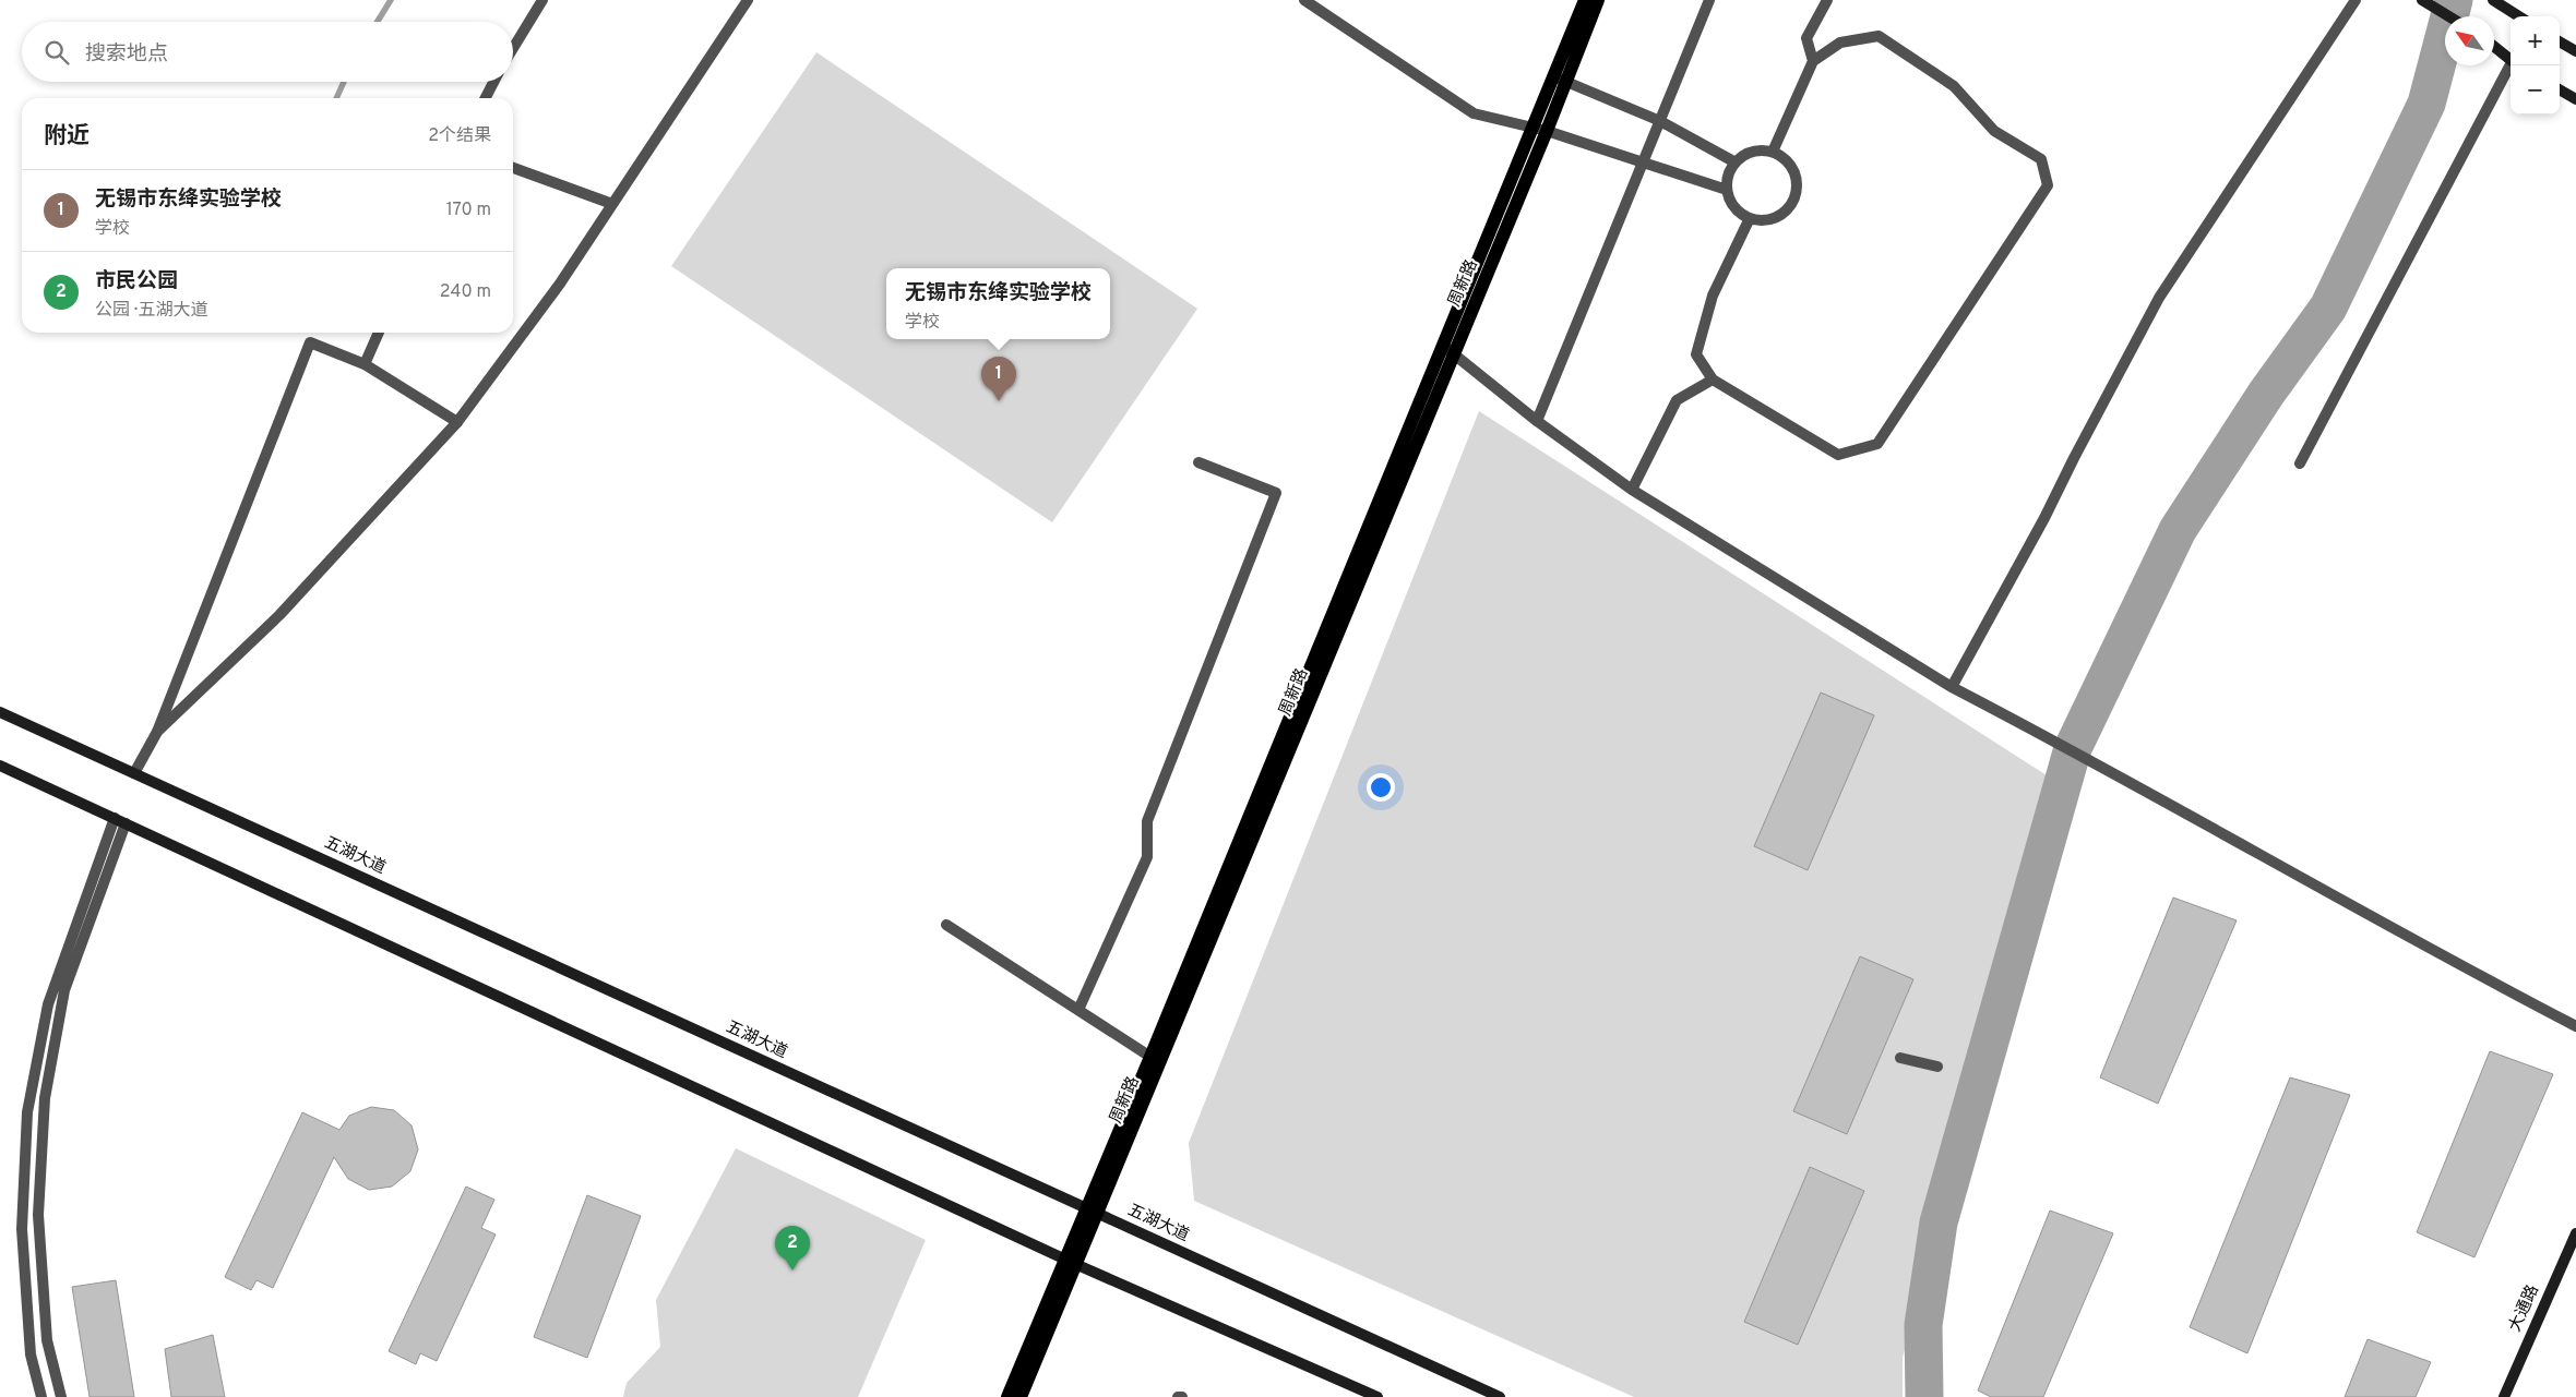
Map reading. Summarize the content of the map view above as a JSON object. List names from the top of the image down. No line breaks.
{"streets":{"main road":["周新路","五湖大道","大通路"]},"crossings":[["周新路","五湖大道"]],"north":"top left","page":{"map_buttons":["+","−"],"search":"搜索地点","heading":["附近","2个结果"],"list":[{"mark":"1","name":"无锡市东绛实验学校","note":"学校","value":"170 m"},{"mark":"2","name":"市民公园","note":"公园 · 五湖大道","value":"240 m"}],"popup":["无锡市东绛实验学校","学校"],"pins":["1","2"]}}
